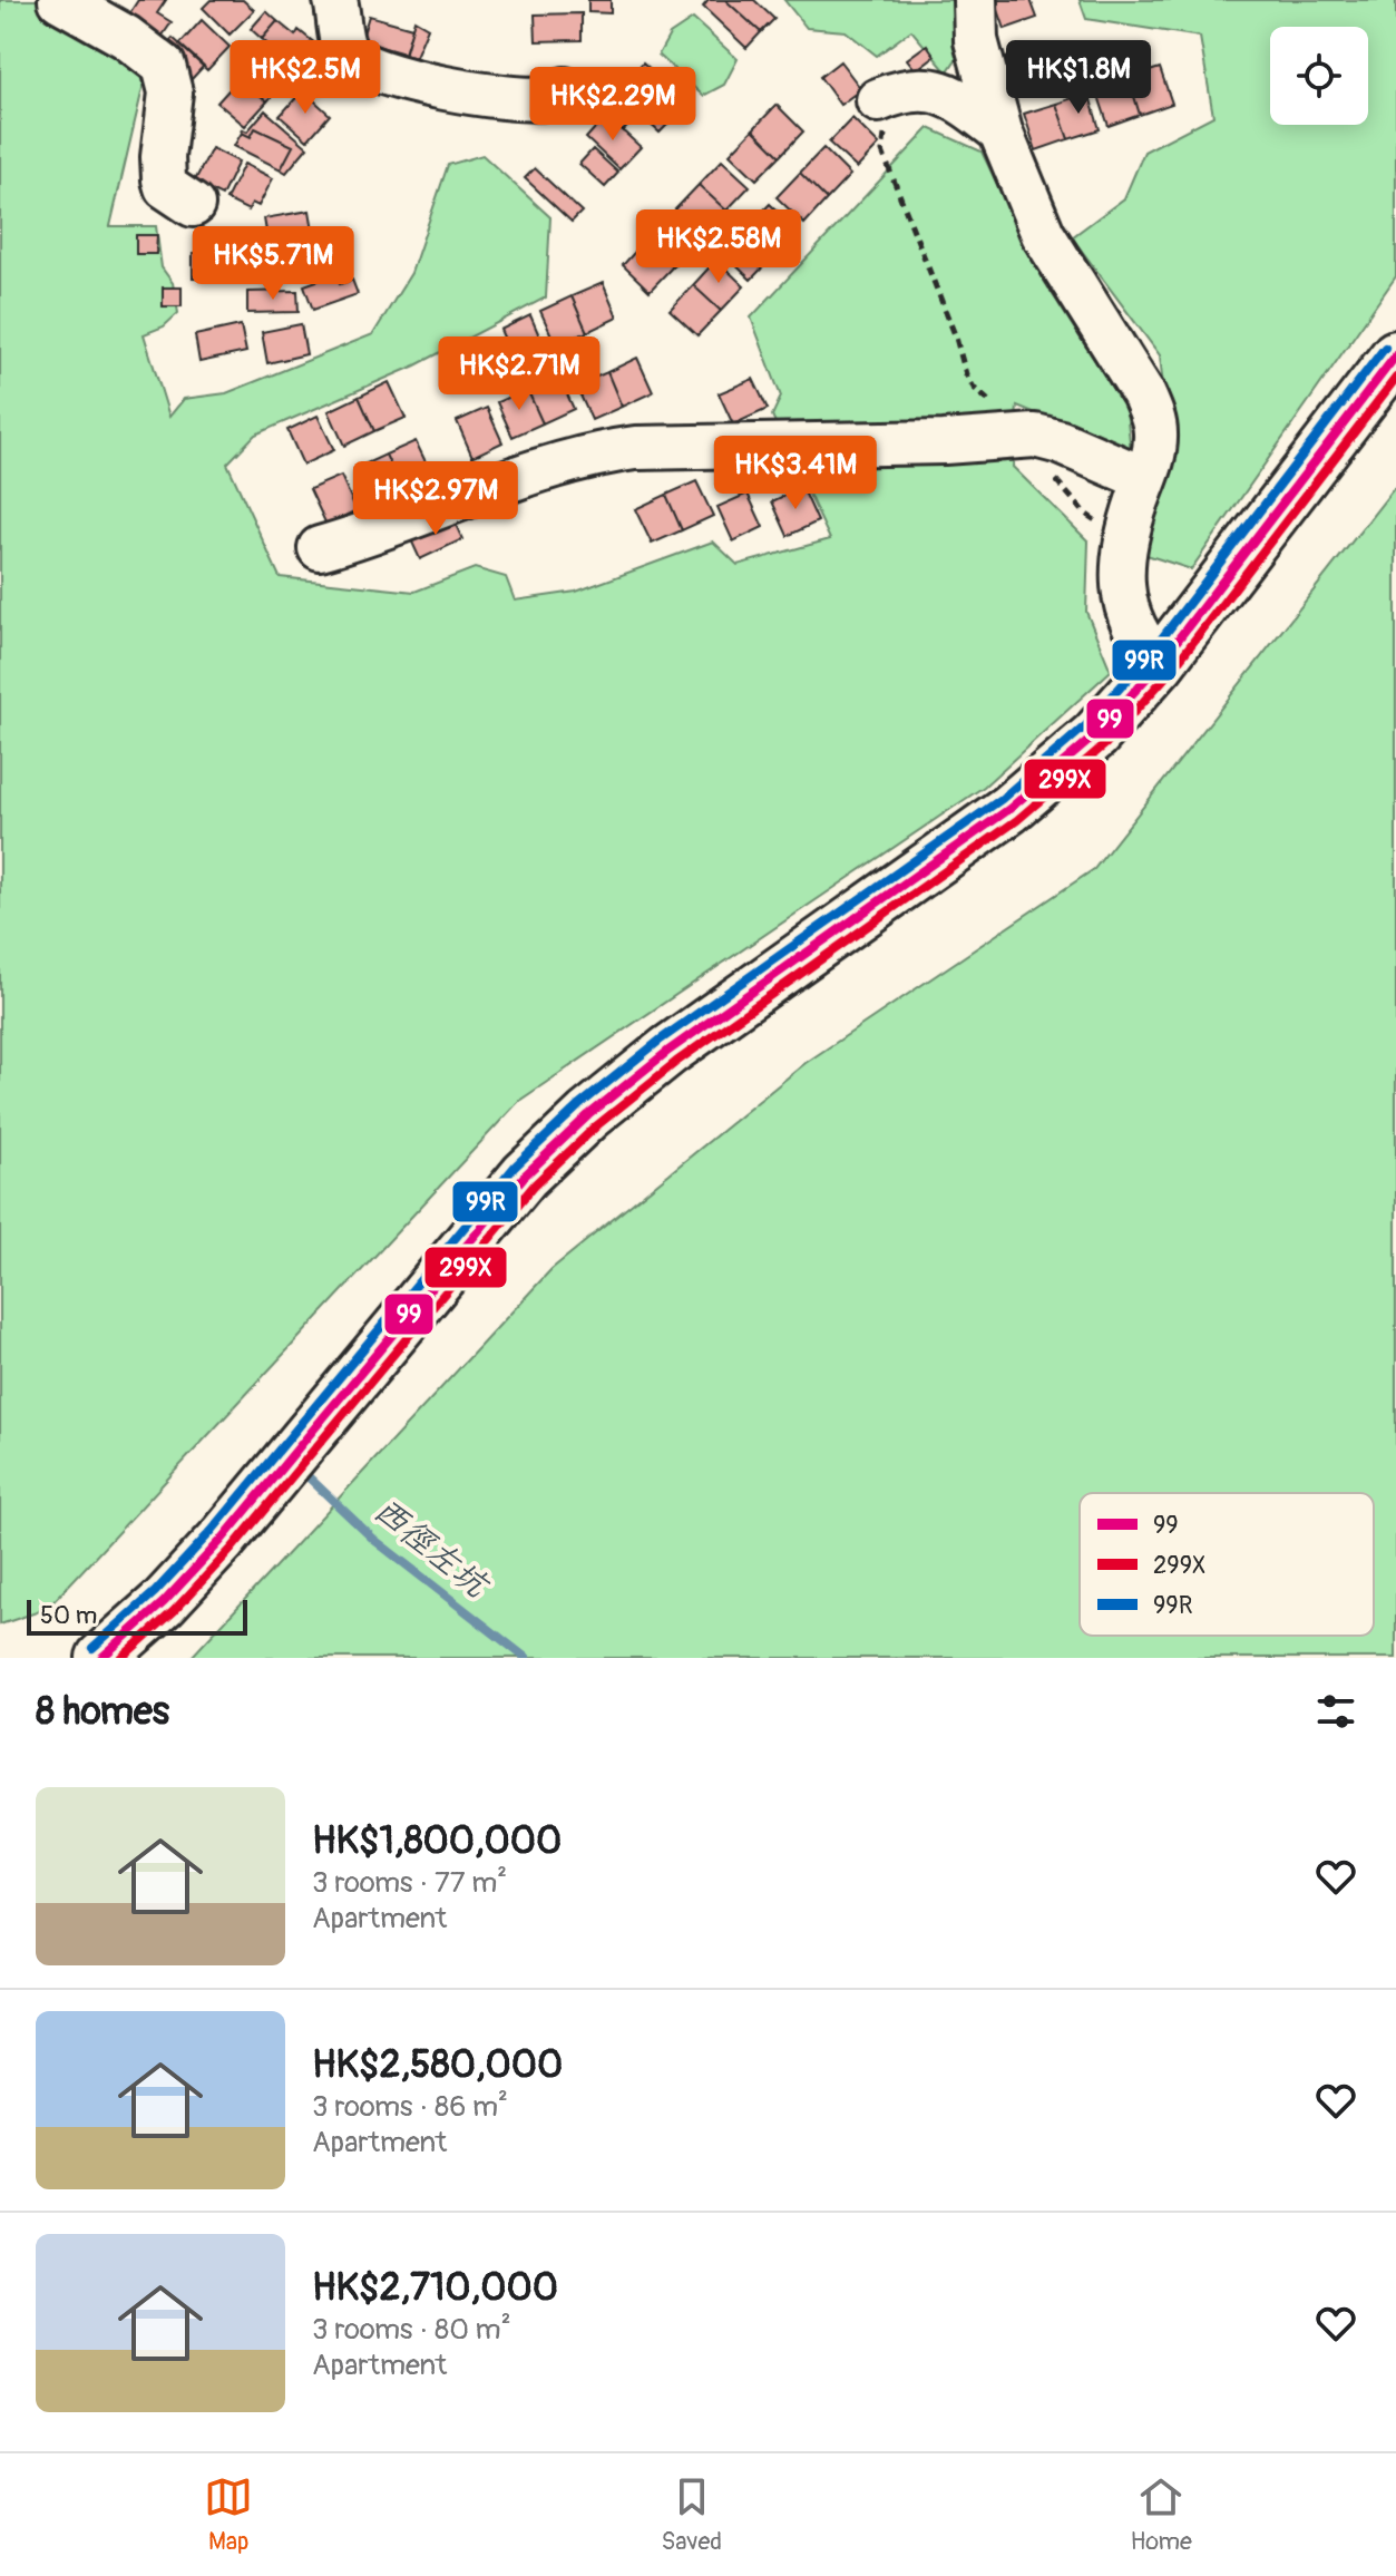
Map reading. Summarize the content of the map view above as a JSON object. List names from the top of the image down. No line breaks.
{"water":["西徑左坑"],"lines":["transit line 99R","transit line 99","transit line 299X"],"legend":["99","299X","99R"],"scale_bar":"50 m","page":{"price":["HK$2.5M","HK$1.8M","HK$2.29M","HK$2.58M","HK$5.71M","HK$2.71M","HK$3.41M","HK$2.97M"],"scale":"50 m","heading":"8 homes","list":[{"name":"HK$1,800,000","note":"3 rooms · 77 m² · Apartment"},{"name":"HK$2,580,000","note":"3 rooms · 86 m² · Apartment"},{"name":"HK$2,710,000","note":"3 rooms · 80 m² · Apartment"}],"tabs":["Map","Saved","Home"]}}
